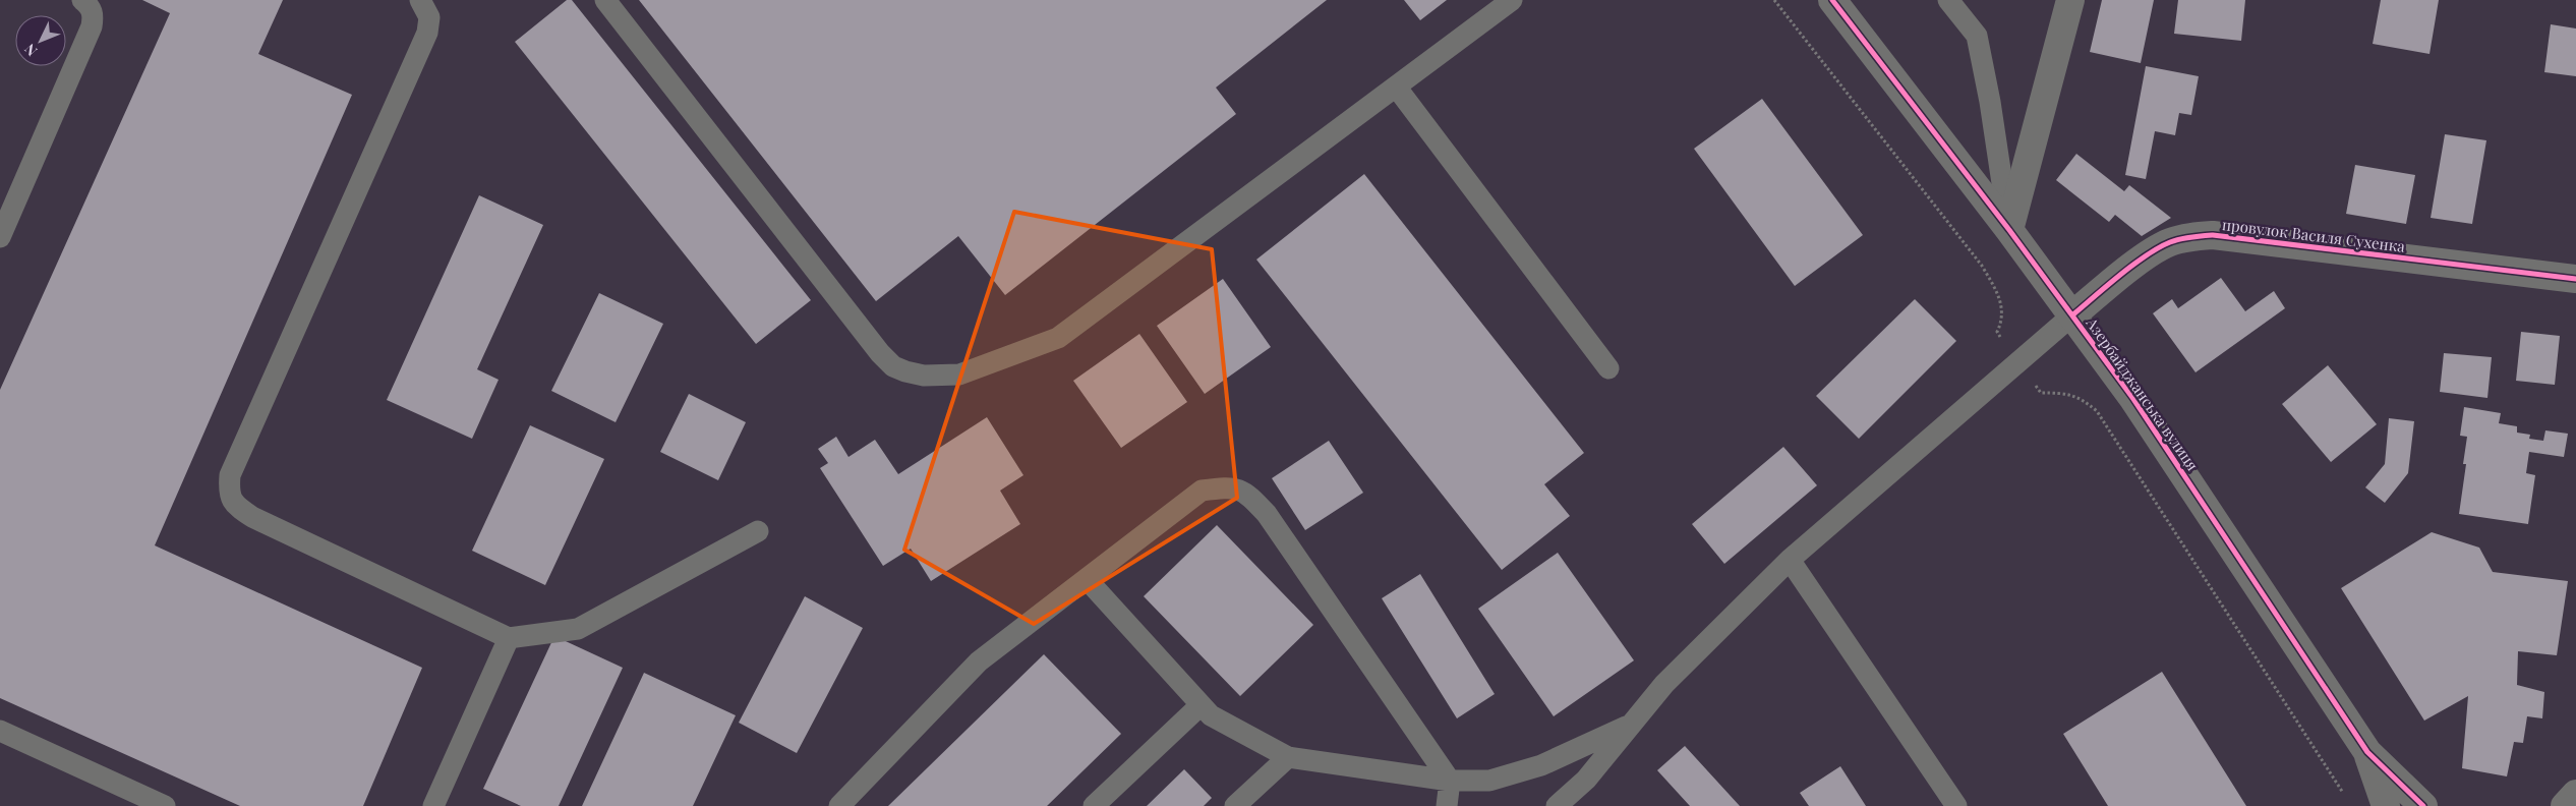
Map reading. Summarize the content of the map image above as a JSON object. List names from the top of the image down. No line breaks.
{"streets":{"street":["провулок Василя Сухенка","Азербайджанська вулиця"]},"crossings":[["провулок Василя Сухенка","Азербайджанська вулиця"]],"north":"bottom left"}
